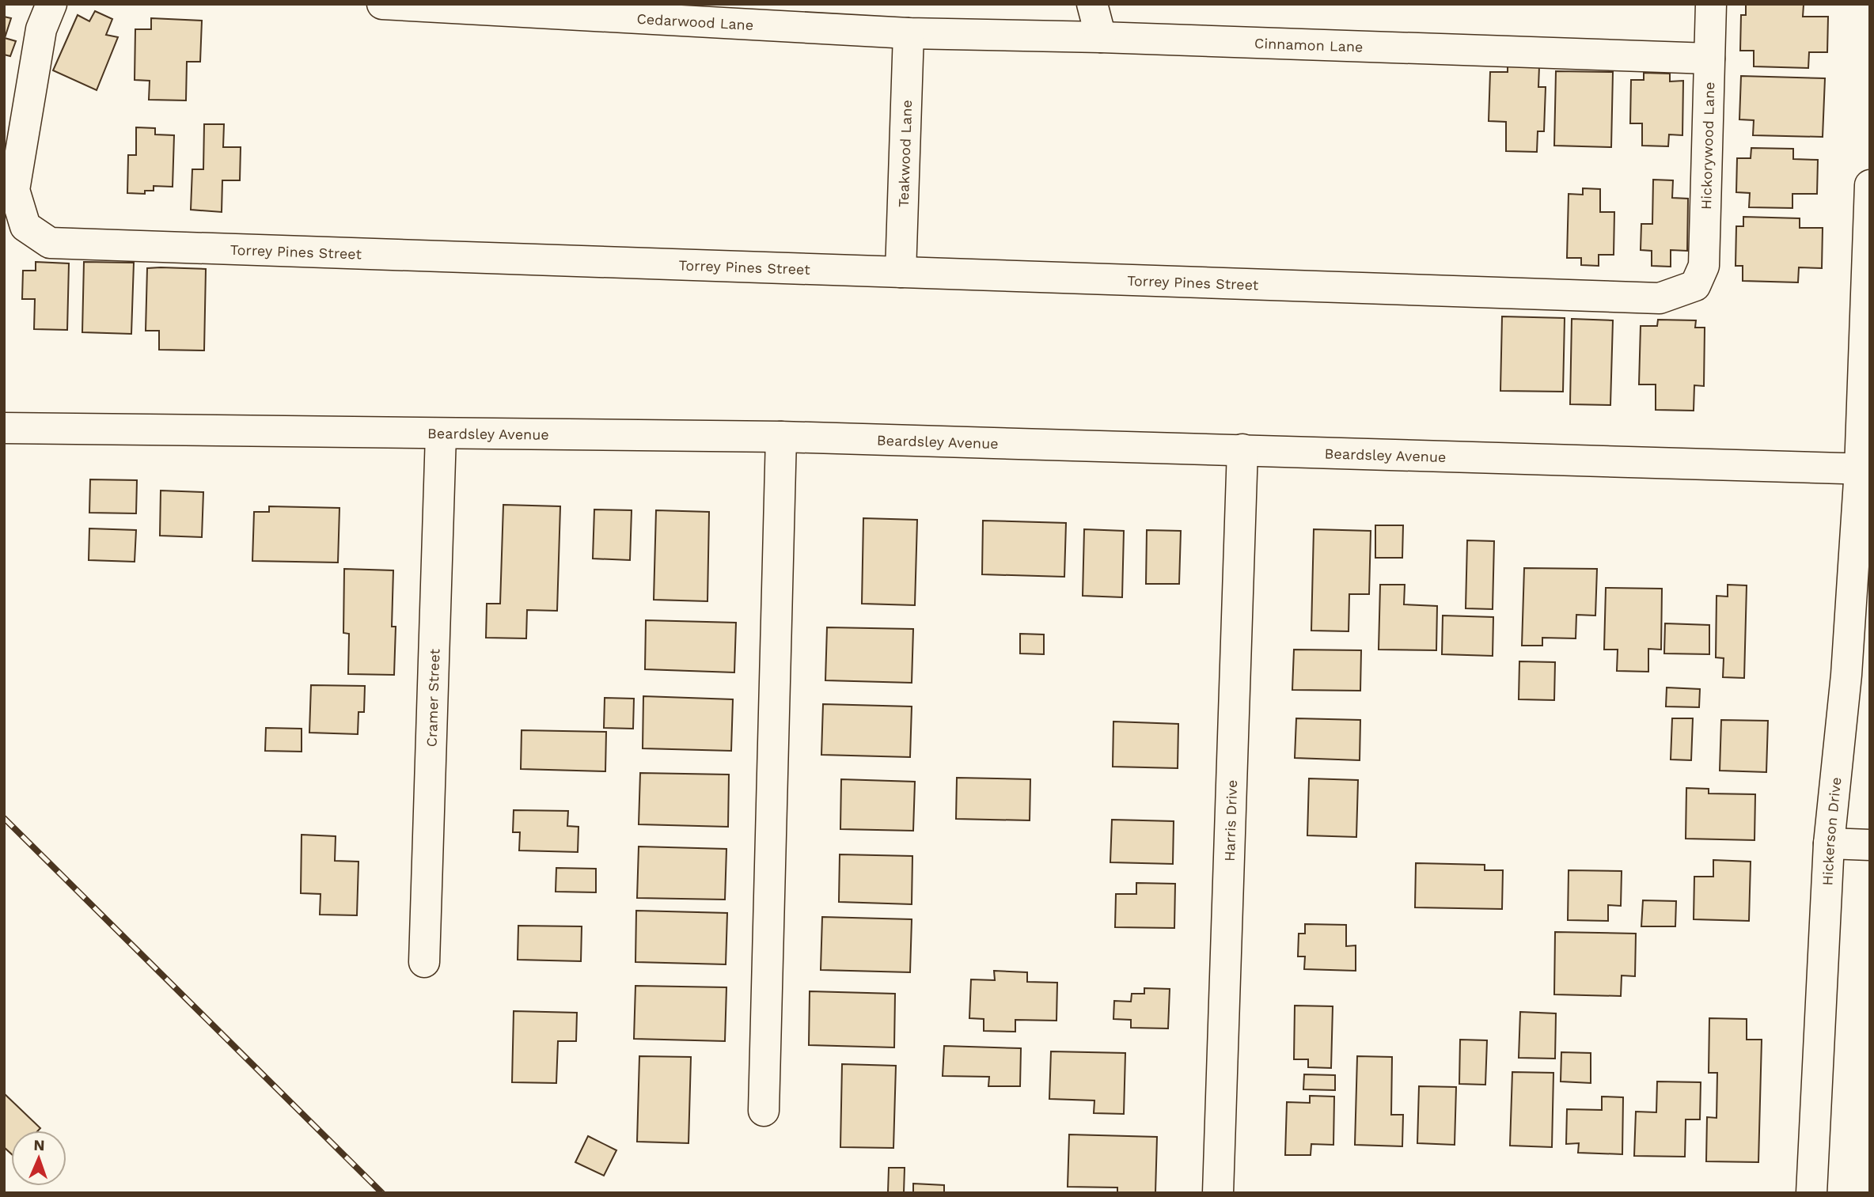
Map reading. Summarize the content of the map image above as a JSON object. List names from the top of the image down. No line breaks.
{"streets":{"street":["Cedarwood Lane","Cinnamon Lane","Hickorywood Lane","Teakwood Lane","Torrey Pines Street","Beardsley Avenue","Cramer Street","Harris Drive","Hickerson Drive"]},"crossings":[["Cedarwood Lane","Cinnamon Lane"],["Cedarwood Lane","Teakwood Lane"],["Cinnamon Lane","Hickorywood Lane"],["Cinnamon Lane","Teakwood Lane"],["Hickorywood Lane","Torrey Pines Street"],["Teakwood Lane","Torrey Pines Street"],["Beardsley Avenue","Cramer Street"],["Beardsley Avenue","Harris Drive"],["Beardsley Avenue","Hickerson Drive"]],"north":"top"}
